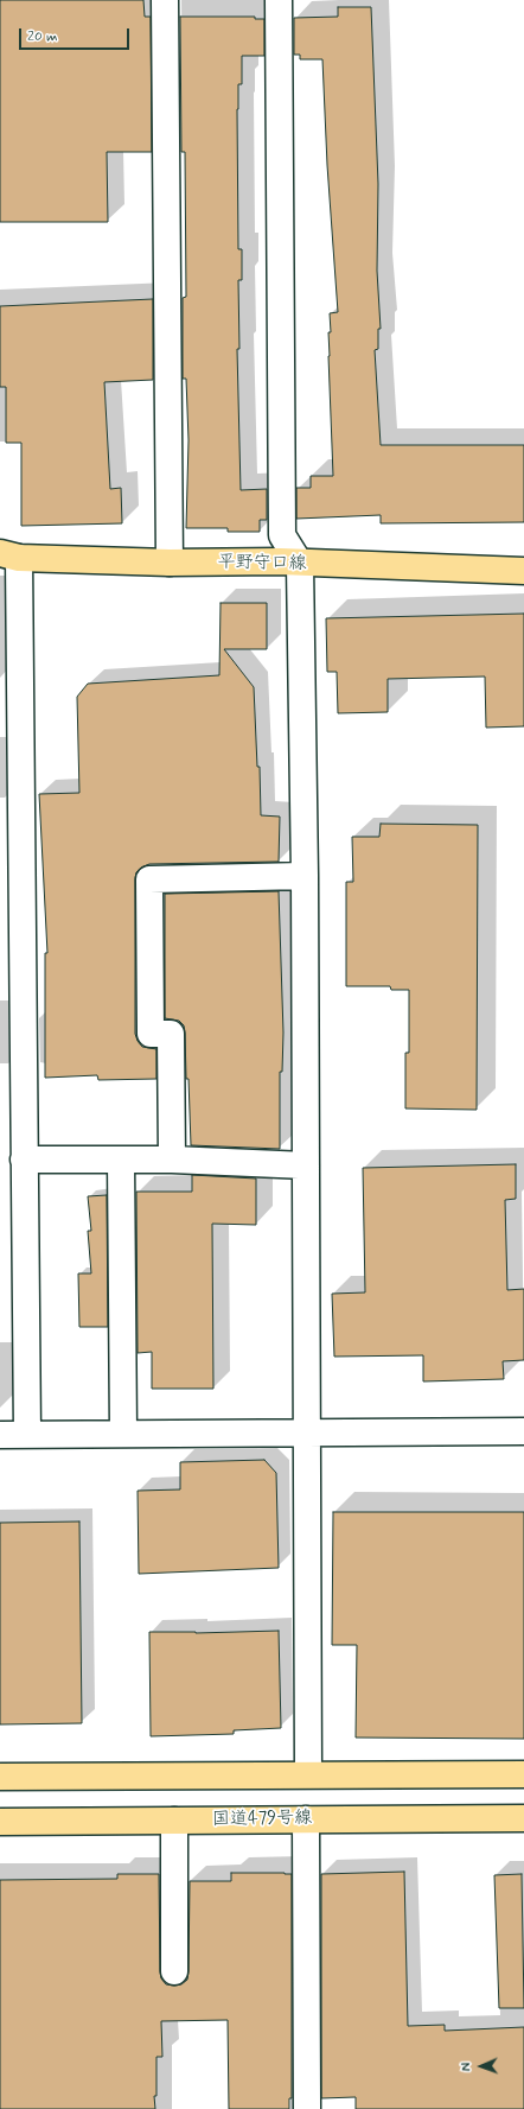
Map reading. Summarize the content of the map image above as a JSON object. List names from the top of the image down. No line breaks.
{"streets":{"main road":["平野守口線","国道479号線"]},"scale_bar":"20 m","north":"left"}
